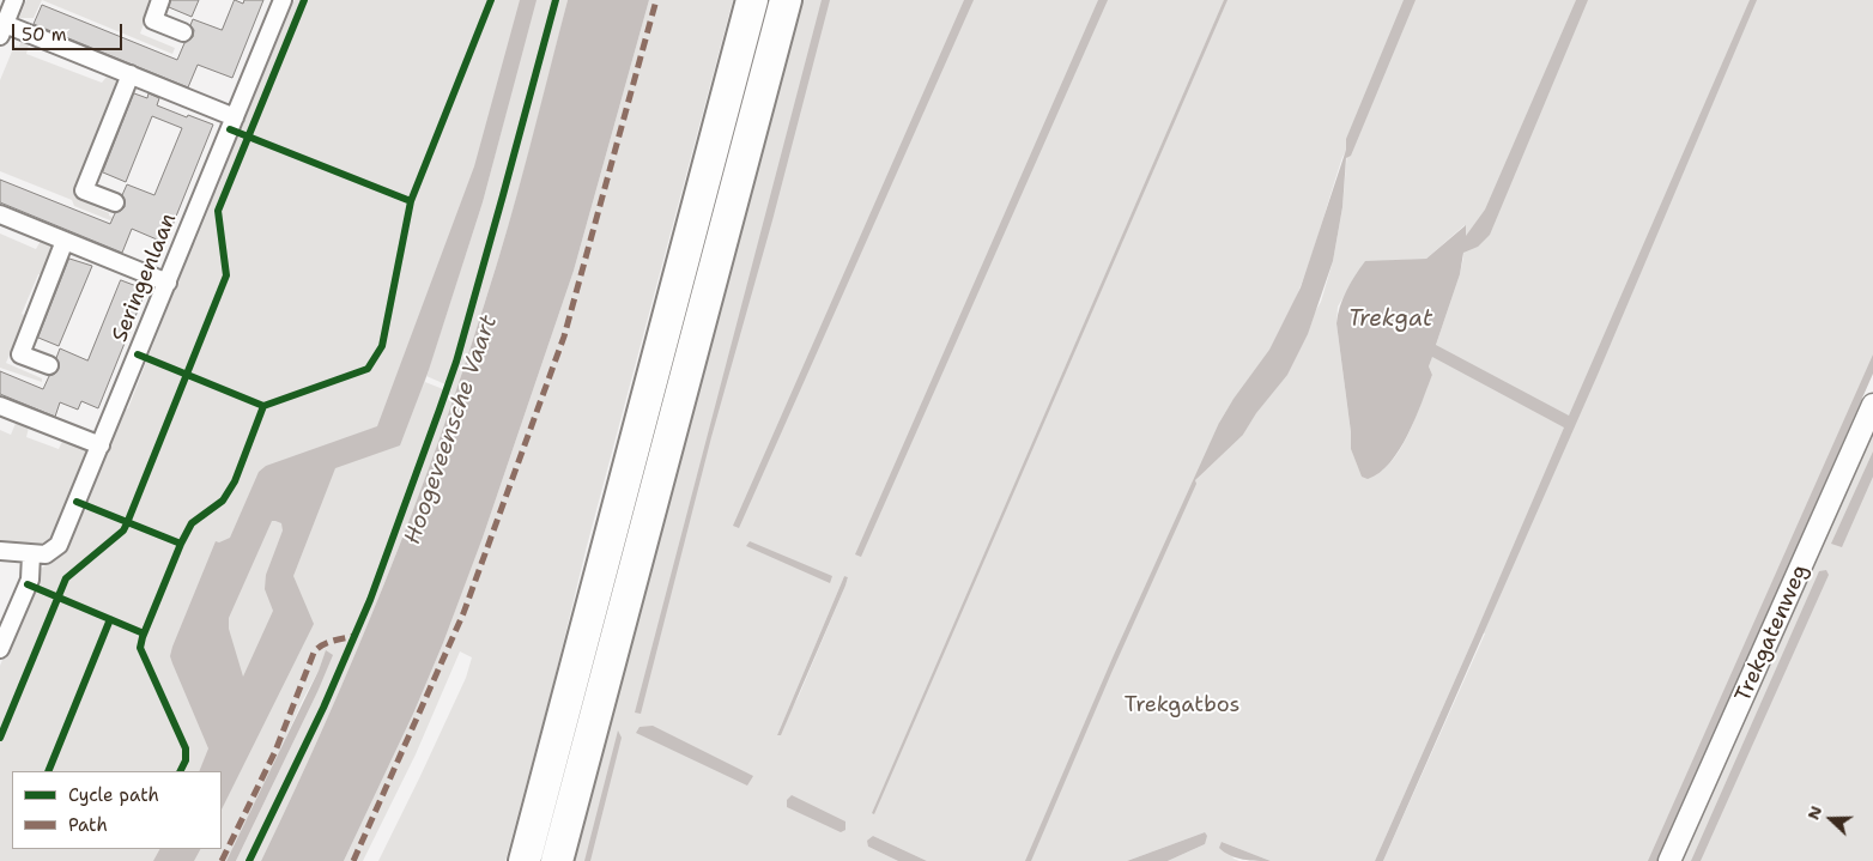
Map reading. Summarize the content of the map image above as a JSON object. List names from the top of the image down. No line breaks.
{"streets":{"street":["Seringenlaan","Trekgatenweg"]},"water":["Trekgat","Hoogeveensche Vaart"],"parks":["Trekgatbos"],"legend":["Cycle path","Path"],"scale_bar":"50 m","north":"left"}
